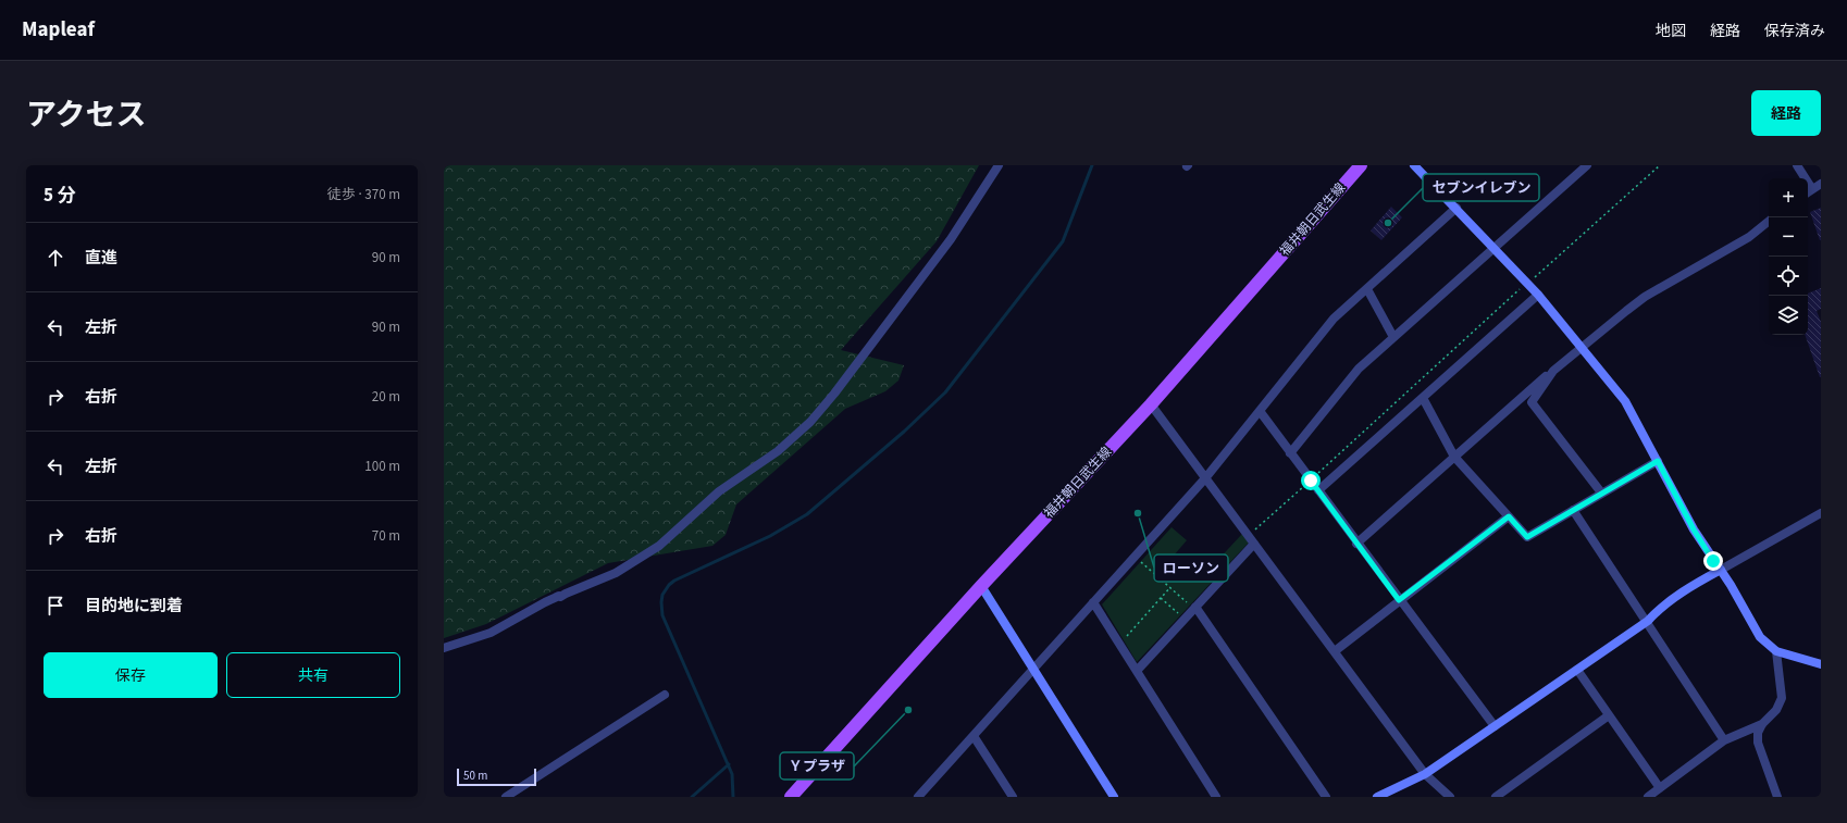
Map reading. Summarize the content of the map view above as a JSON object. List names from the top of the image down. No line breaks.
{"streets":{"main road":["福井朝日武生線"]},"places":["セブンイレブン","ローソン","Ｙプラザ"],"scale_bar":"50 m","page":{"header":"Mapleaf","nav":["地図","経路","保存済み"],"title":"アクセス","buttons":["経路",["保存","共有"]],"heading":["5 分","徒歩 · 370 m"],"map_buttons":["+","−"],"list":[["直進","90 m"],["左折","90 m"],["右折","20 m"],["左折","100 m"],["右折","70 m"],"目的地に到着"],"scale":"50 m"}}
